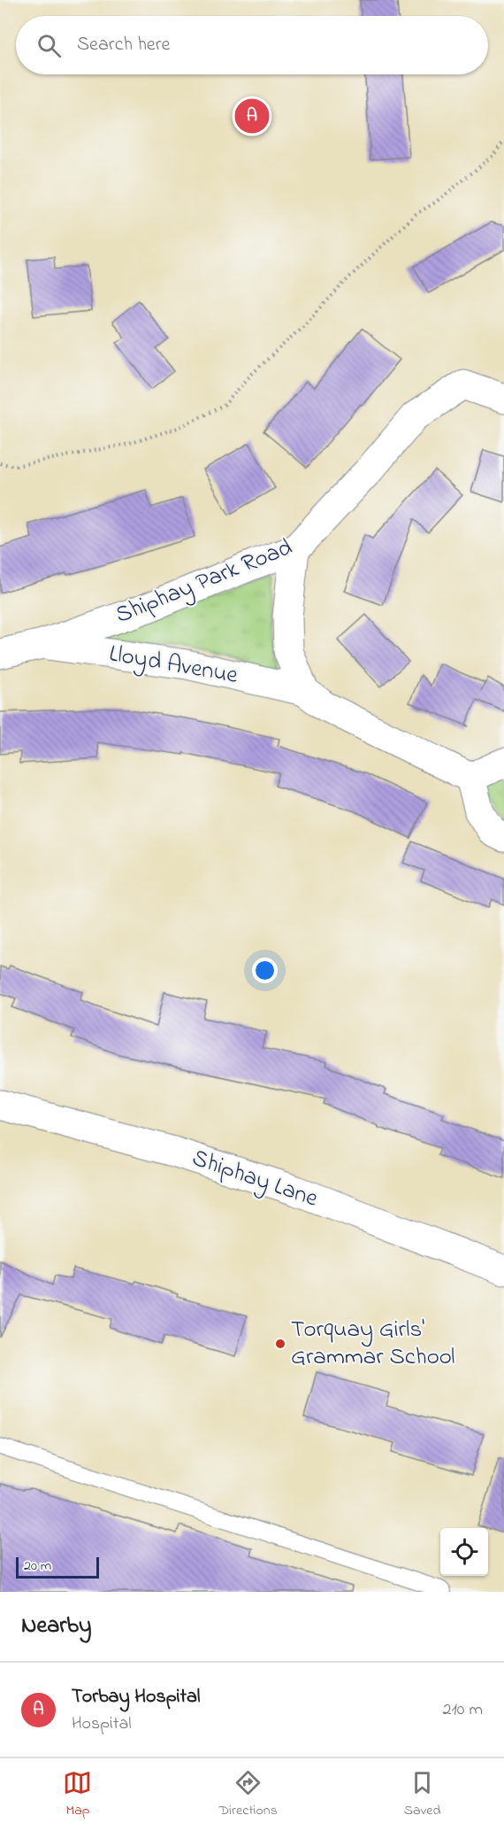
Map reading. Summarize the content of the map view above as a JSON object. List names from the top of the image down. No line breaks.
{"streets":{"street":["Shiphay Park Road","Lloyd Avenue","Shiphay Lane"]},"crossings":[["Shiphay Park Road","Lloyd Avenue"]],"places":["Torquay Girls' Grammar School"],"scale_bar":"20 m","page":{"search":"Search here","pins":"A","scale":"20 m","heading":"Nearby","list":[{"mark":"A","name":"Torbay Hospital","note":"Hospital","value":"210 m"}],"nav":["Map","Directions","Saved"]}}
